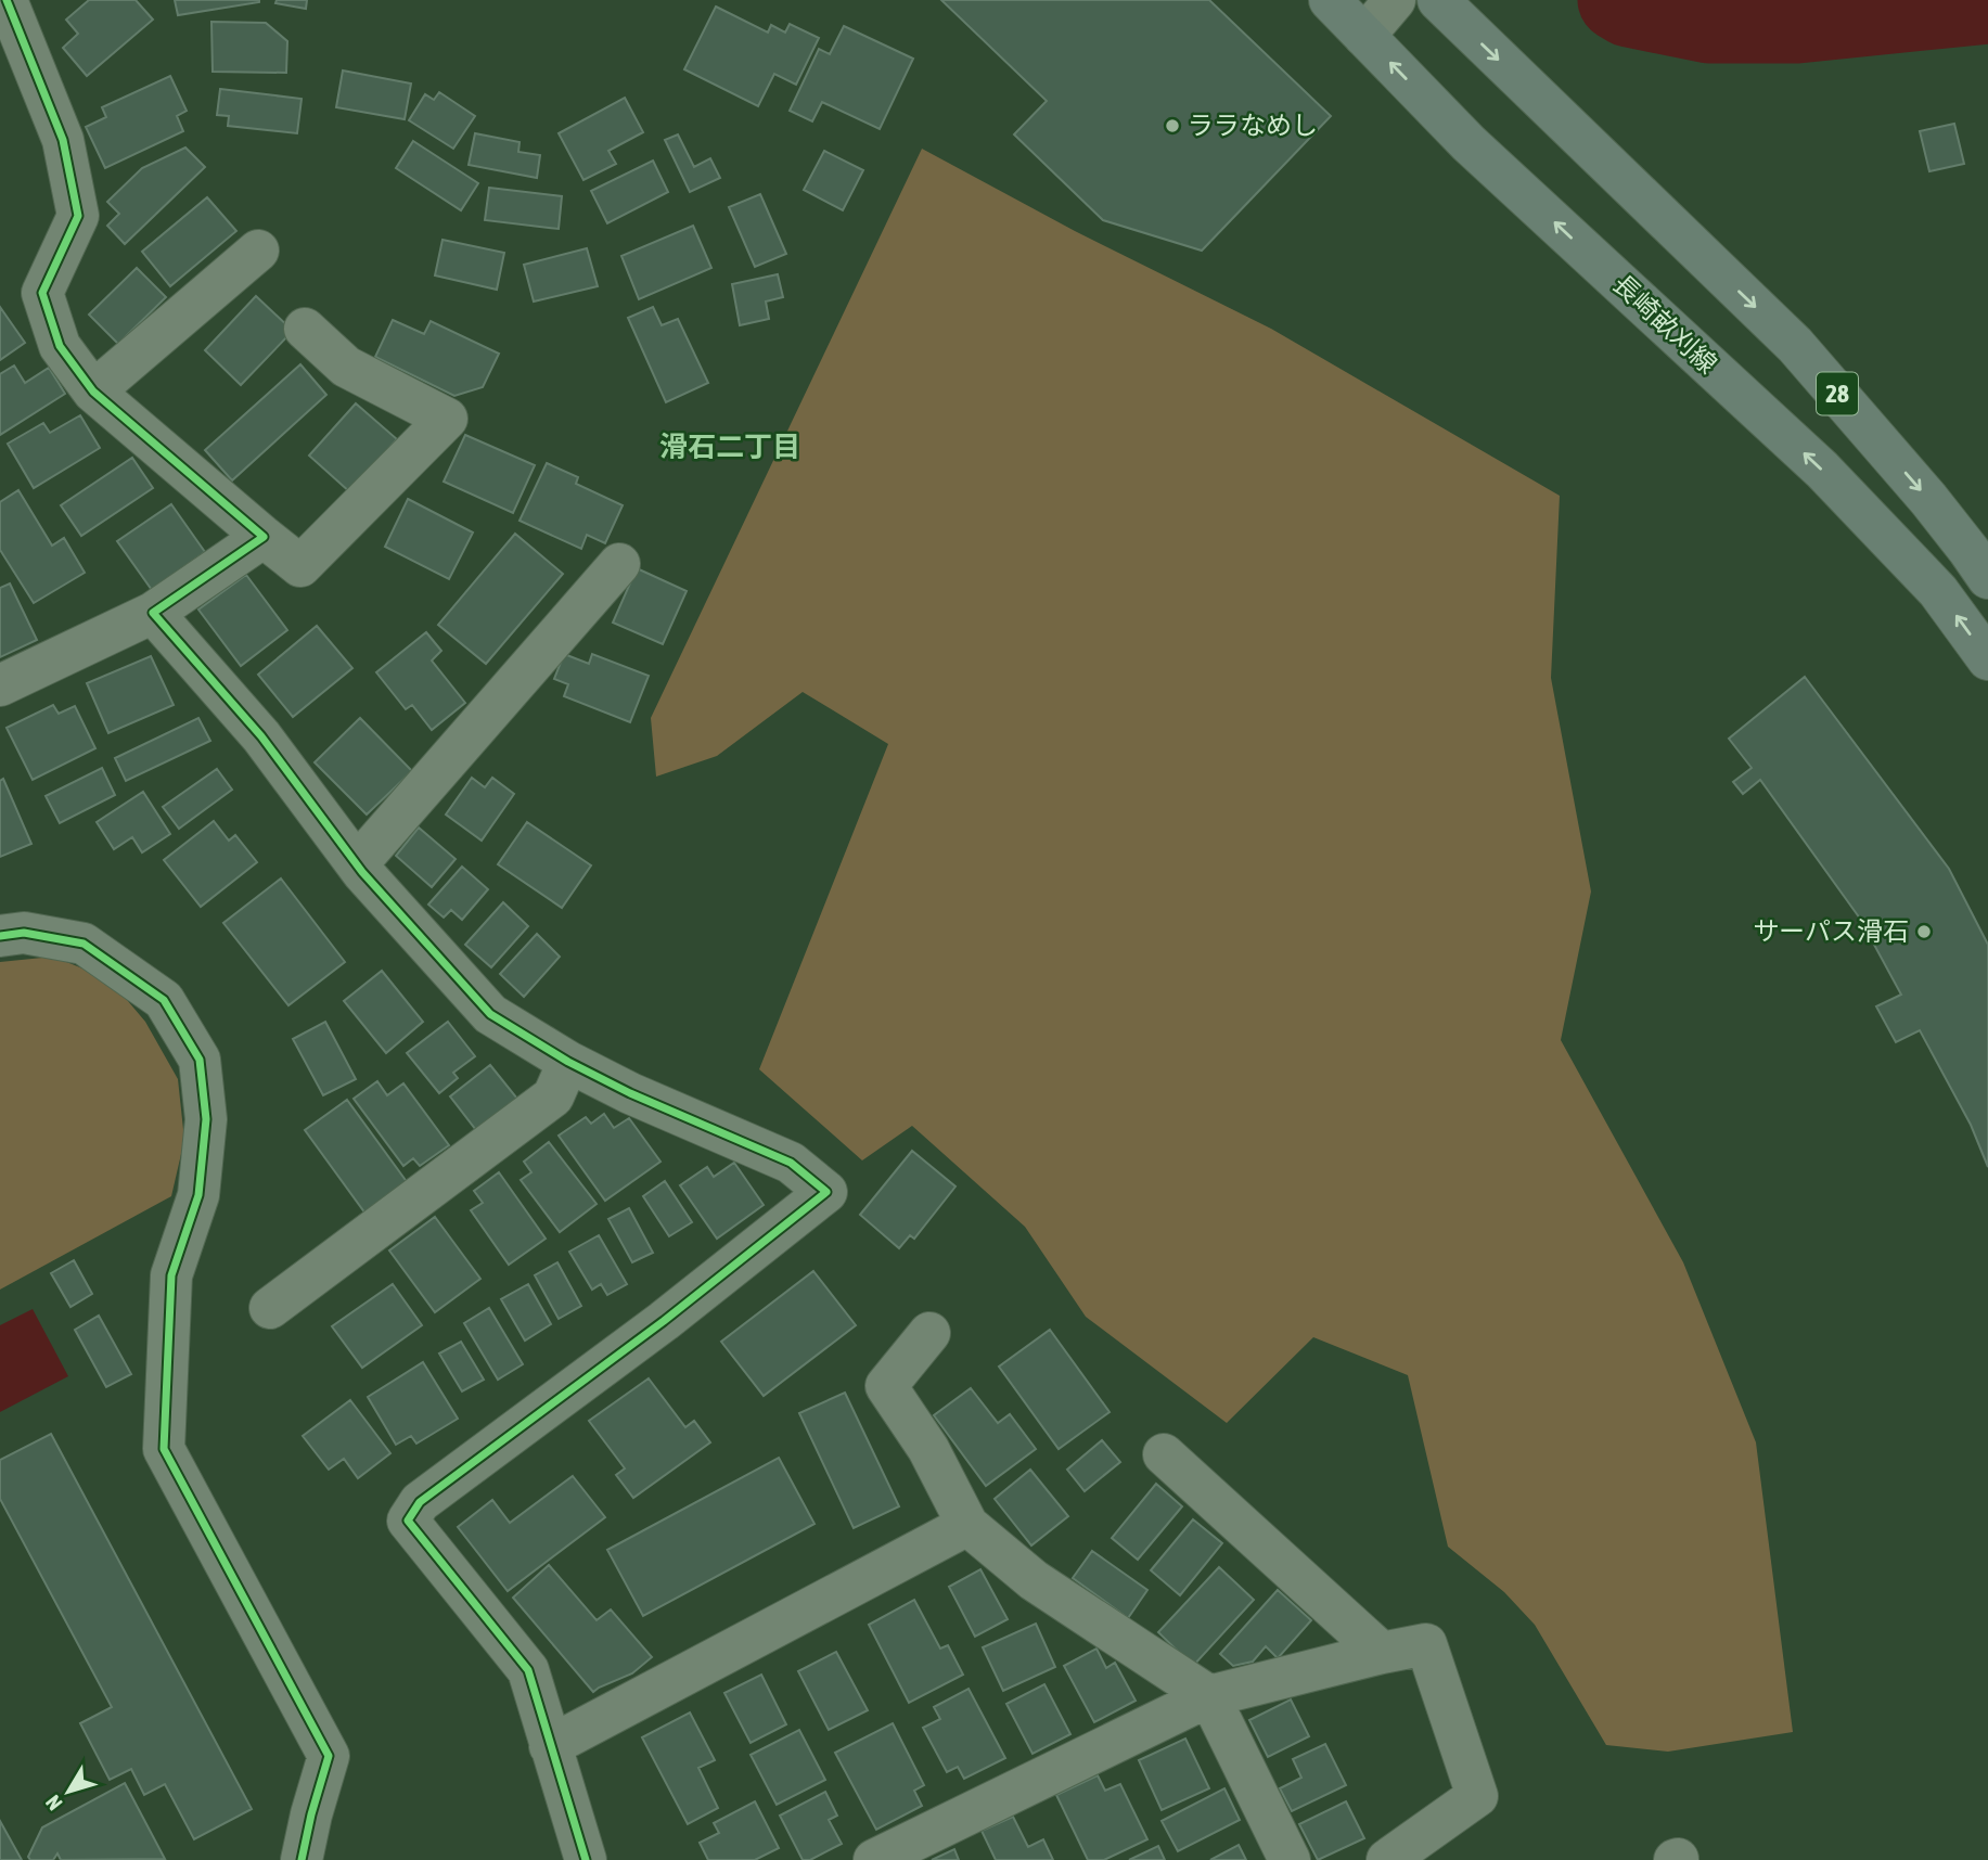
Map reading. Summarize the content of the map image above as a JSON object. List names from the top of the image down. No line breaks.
{"streets":{"main road":["長崎畝刈線","28"]},"districts":["滑石二丁目"],"places":["ララなめし","サーパス滑石"],"north":"bottom left"}
